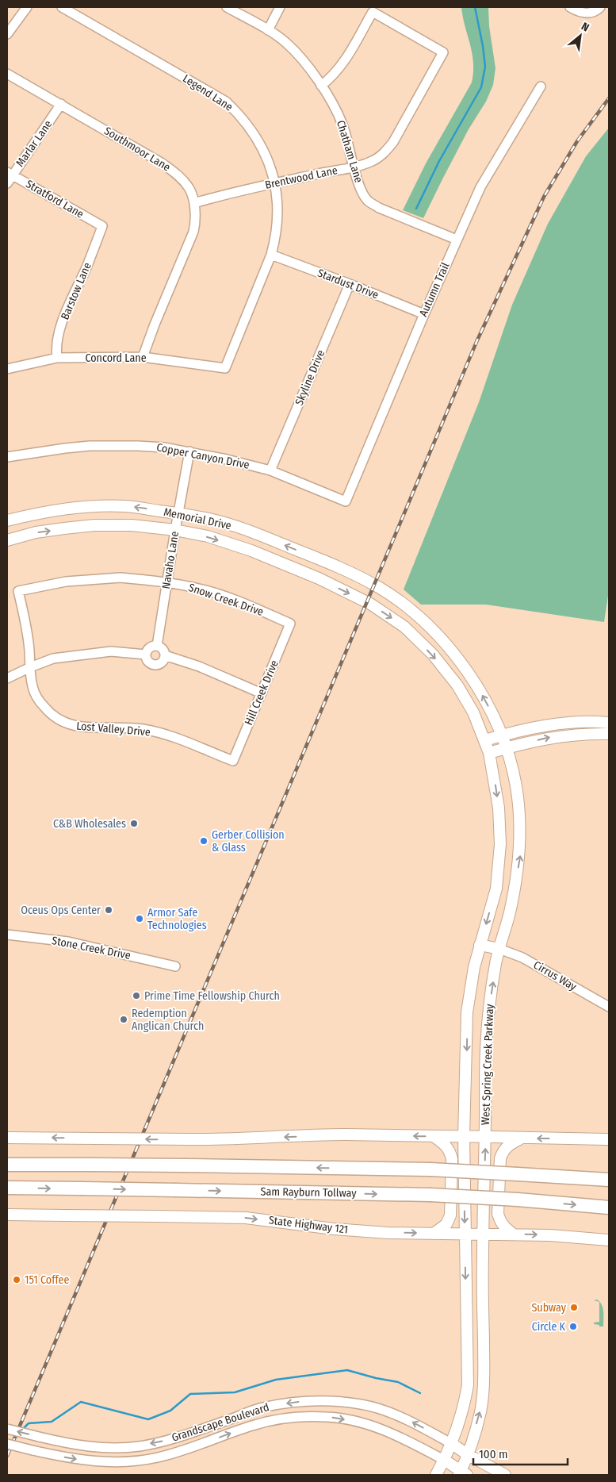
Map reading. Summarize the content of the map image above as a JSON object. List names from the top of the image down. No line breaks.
{"streets":{"highway":["Sam Rayburn Tollway"],"main road":["Memorial Drive","West Spring Creek Parkway","State Highway 121"],"street":["Legend Lane","Marlar Lane","Southmoor Lane","Chatham Lane","Brentwood Lane","Stratford Lane","Stardust Drive","Autumn Trail","Barstow Lane","Concord Lane","Skyline Drive","Copper Canyon Drive","Navaho Lane","Snow Creek Drive","Hill Creek Drive","Lost Valley Drive","Stone Creek Drive","Cirrus Way","Grandscape Boulevard"]},"crossings":[["Legend Lane","Brentwood Lane"],["Legend Lane","Stardust Drive"],["Legend Lane","Concord Lane"],["Marlar Lane","Southmoor Lane"],["Marlar Lane","Stratford Lane"],["Southmoor Lane","Brentwood Lane"],["Southmoor Lane","Concord Lane"],["Chatham Lane","Brentwood Lane"],["Chatham Lane","Autumn Trail"],["Stratford Lane","Barstow Lane"],["Stardust Drive","Autumn Trail"],["Stardust Drive","Skyline Drive"],["Autumn Trail","Copper Canyon Drive"],["Barstow Lane","Concord Lane"],["Skyline Drive","Copper Canyon Drive"],["Copper Canyon Drive","Navaho Lane"],["Memorial Drive","Navaho Lane"],["Memorial Drive","West Spring Creek Parkway"],["Navaho Lane","Snow Creek Drive"],["Snow Creek Drive","Hill Creek Drive"],["Snow Creek Drive","Lost Valley Drive"],["Hill Creek Drive","Lost Valley Drive"],["Cirrus Way","West Spring Creek Parkway"],["West Spring Creek Parkway","State Highway 121"],["West Spring Creek Parkway","Grandscape Boulevard"]],"places":["C&B Wholesales","Gerber Collision & Glass","Oceus Ops Center","Armor Safe Technologies","Prime Time Fellowship Church","Redemption Anglican Church","151 Coffee","Subway","Circle K"],"scale_bar":"100 m","north":"top right"}
